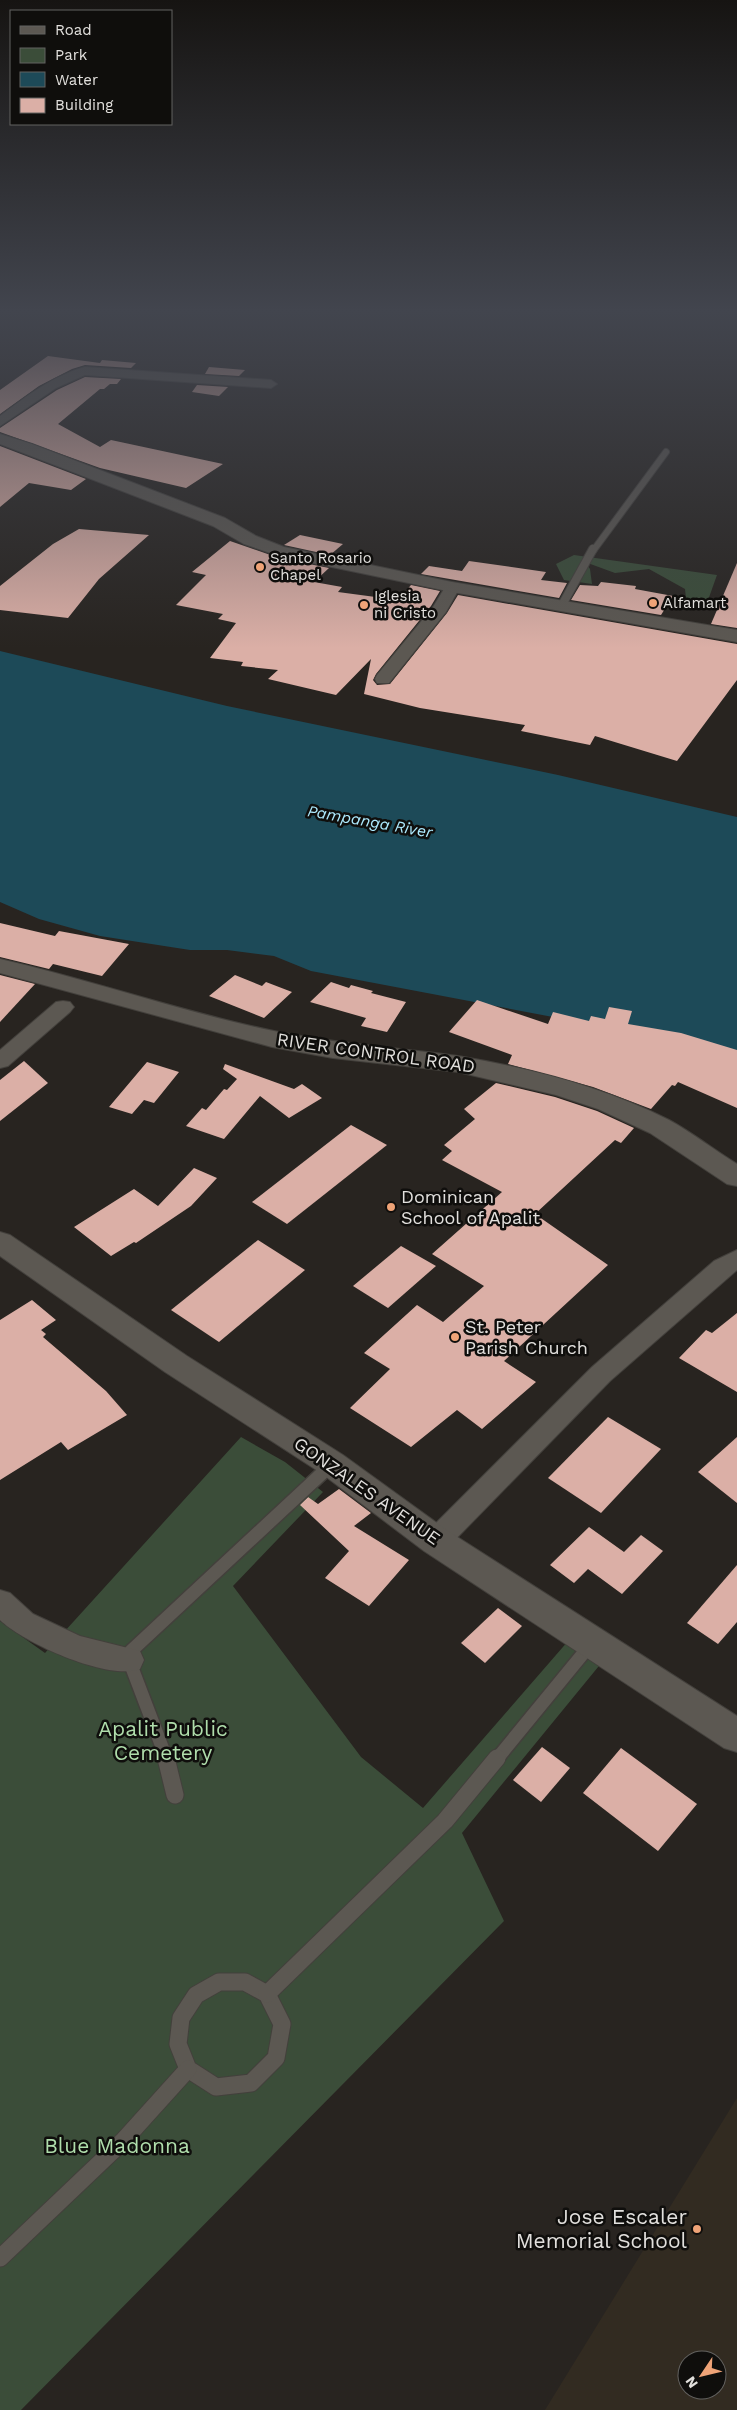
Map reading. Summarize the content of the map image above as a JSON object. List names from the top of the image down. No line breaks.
{"streets":{"street":["RIVER CONTROL ROAD","GONZALES AVENUE"]},"water":["Pampanga River"],"parks":["Apalit Public Cemetery","Blue Madonna"],"places":["Santo Rosario Chapel","Alfamart","Iglesia ni Cristo","Dominican School of Apalit","St. Peter Parish Church","Jose Escaler Memorial School"],"legend":["Road","Park","Water","Building"],"north":"bottom left"}
